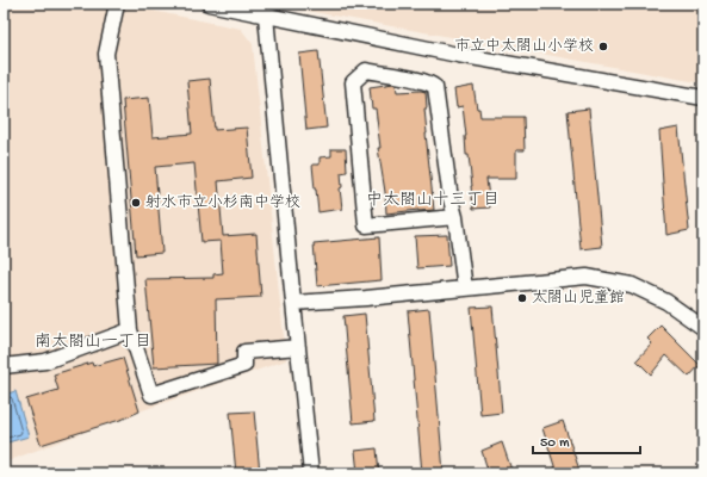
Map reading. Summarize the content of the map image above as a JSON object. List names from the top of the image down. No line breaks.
{"districts":["中太閤山十三丁目","南太閤山一丁目"],"places":["市立中太閤山小学校","射水市立小杉南中学校","太閤山児童館"],"scale_bar":"50 m"}
